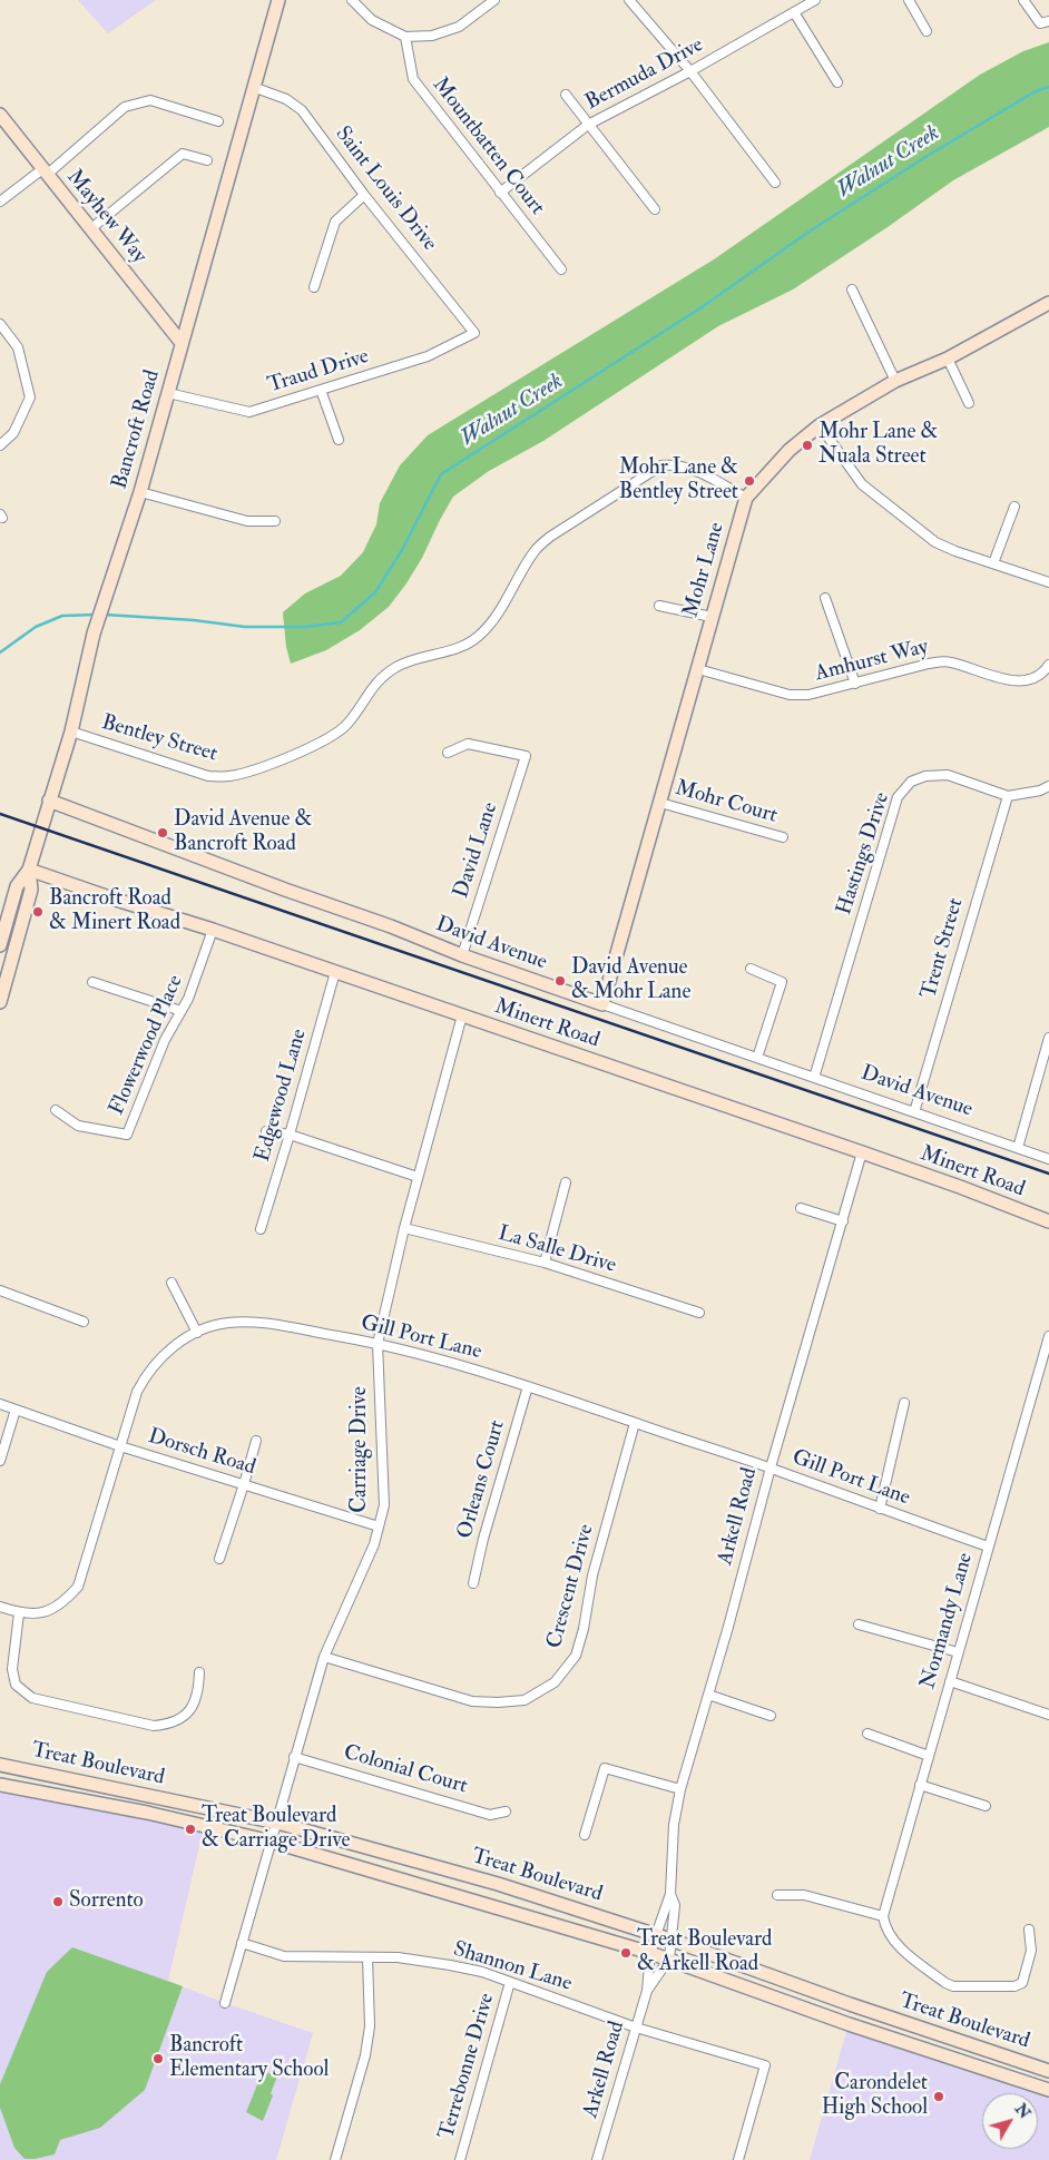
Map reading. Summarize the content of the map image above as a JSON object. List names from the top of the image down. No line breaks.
{"streets":{"street":["Bermuda Drive","Mountbatten Court","Saint Louis Drive","Mayhew Way","Traud Drive","Bancroft Road","Mohr Lane","Amhurst Way","Bentley Street","Mohr Court","David Lane","Hastings Drive","David Avenue","Trent Street","Minert Road","Flowerwood Place","Edgewood Lane","La Salle Drive","Gill Port Lane","Carriage Drive","Dorsch Road","Orleans Court","Arkell Road","Crescent Drive","Normandy Lane","Treat Boulevard","Colonial Court","Shannon Lane","Terrebonne Drive"]},"crossings":[["Bermuda Drive","Mountbatten Court"],["Saint Louis Drive","Traud Drive"],["Saint Louis Drive","Bancroft Road"],["Mayhew Way","Bancroft Road"],["Traud Drive","Bancroft Road"],["Bancroft Road","Bentley Street"],["Bancroft Road","David Avenue"],["Bancroft Road","Minert Road"],["Mohr Lane","Amhurst Way"],["Mohr Lane","Bentley Street"],["Mohr Lane","Mohr Court"],["Mohr Lane","David Avenue"],["David Lane","David Avenue"],["Hastings Drive","David Avenue"],["Hastings Drive","Trent Street"],["David Avenue","Trent Street"],["Minert Road","Flowerwood Place"],["Minert Road","Edgewood Lane"],["Minert Road","Carriage Drive"],["Minert Road","Arkell Road"],["La Salle Drive","Carriage Drive"],["Gill Port Lane","Carriage Drive"],["Gill Port Lane","Dorsch Road"],["Gill Port Lane","Orleans Court"],["Gill Port Lane","Arkell Road"],["Gill Port Lane","Crescent Drive"],["Gill Port Lane","Normandy Lane"],["Carriage Drive","Dorsch Road"],["Carriage Drive","Crescent Drive"],["Carriage Drive","Treat Boulevard"],["Carriage Drive","Colonial Court"],["Carriage Drive","Shannon Lane"],["Arkell Road","Treat Boulevard"],["Arkell Road","Shannon Lane"],["Shannon Lane","Terrebonne Drive"]],"water":["Walnut Creek"],"places":["Mohr Lane & Nuala Street","Mohr Lane & Bentley Street","David Avenue & Bancroft Road","Bancroft Road & Minert Road","David Avenue & Mohr Lane","Treat Boulevard & Carriage Drive","Sorrento","Treat Boulevard & Arkell Road","Bancroft Elementary School","Carondelet High School"],"north":"top right"}
